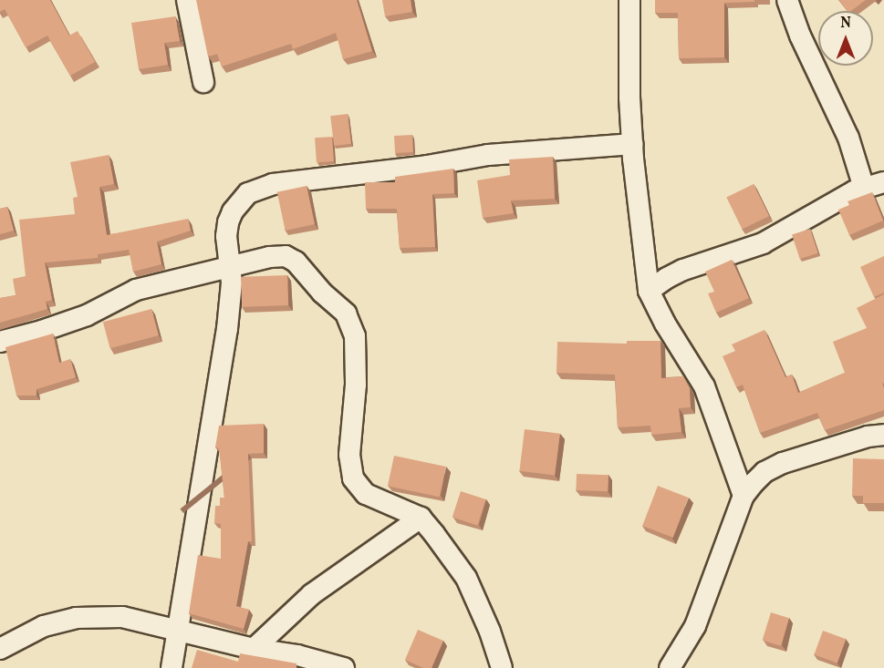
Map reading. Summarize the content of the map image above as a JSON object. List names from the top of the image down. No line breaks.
{"north":"top"}
